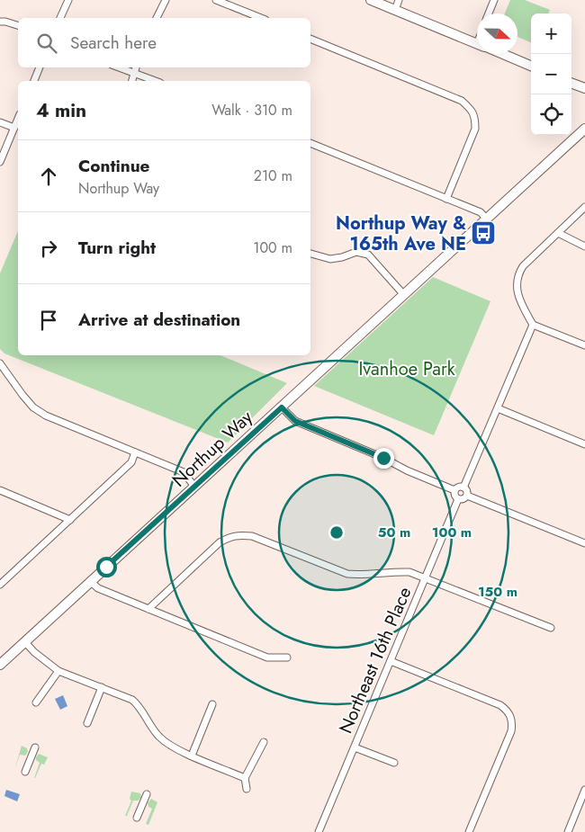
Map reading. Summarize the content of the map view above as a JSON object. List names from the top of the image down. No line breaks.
{"streets":{"street":["Northup Way","Northeast 16th Place"]},"parks":["Ivanhoe Park"],"places":{"bus stop":["Northup Way & 165th Ave NE"]},"north":"right","page":{"map_buttons":["+","−"],"search":"Search here","heading":["4 min","Walk · 310 m"],"list":[["Continue","Northup Way","210 m"],["Turn right","100 m"],"Arrive at destination"]},"rings":["50 m","100 m","150 m"]}
